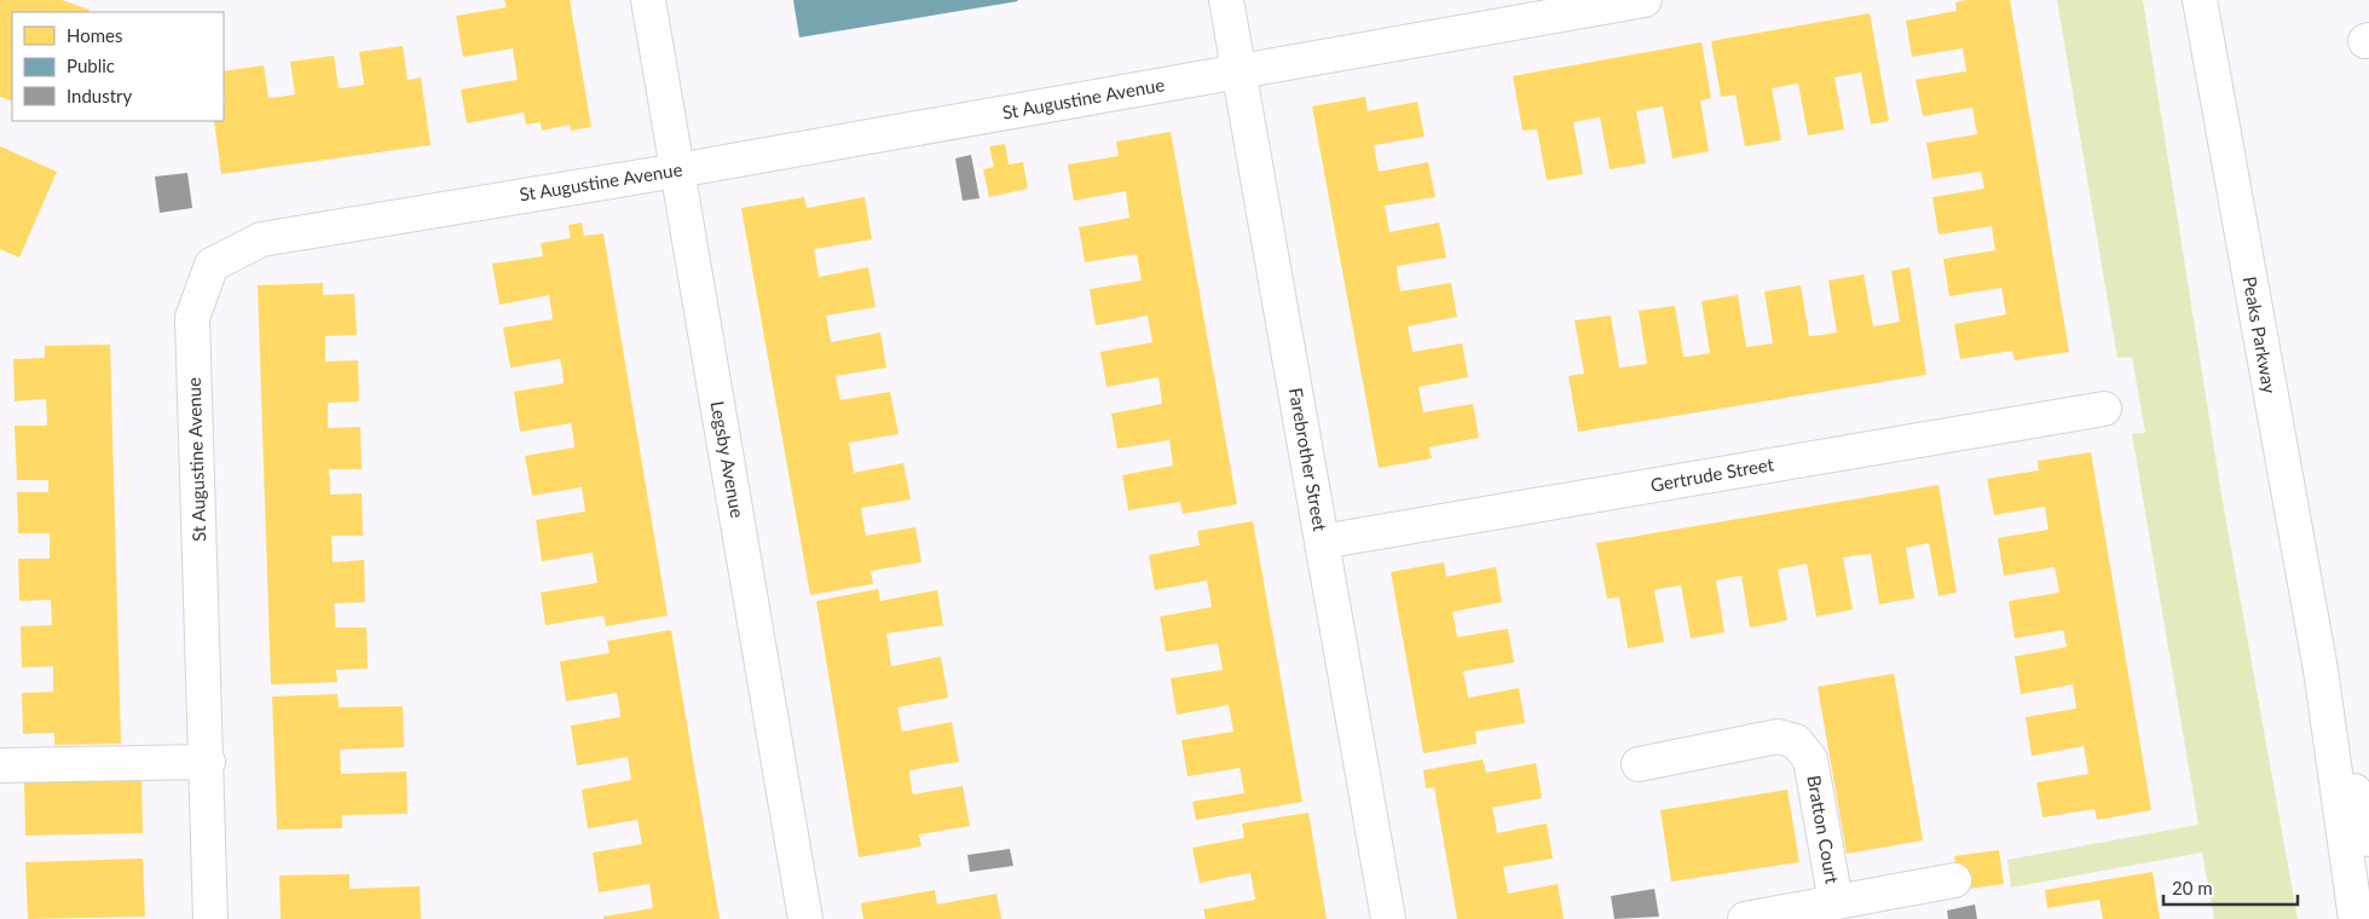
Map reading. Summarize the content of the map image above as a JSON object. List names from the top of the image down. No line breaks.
{"streets":{"main road":["St Augustine Avenue","Peaks Parkway","Legsby Avenue","Farebrother Street","Gertrude Street","Bratton Court"]},"crossings":[["St Augustine Avenue","Legsby Avenue"],["St Augustine Avenue","Farebrother Street"],["Farebrother Street","Gertrude Street"]],"legend":["Homes","Public","Industry"],"scale_bar":"20 m"}
